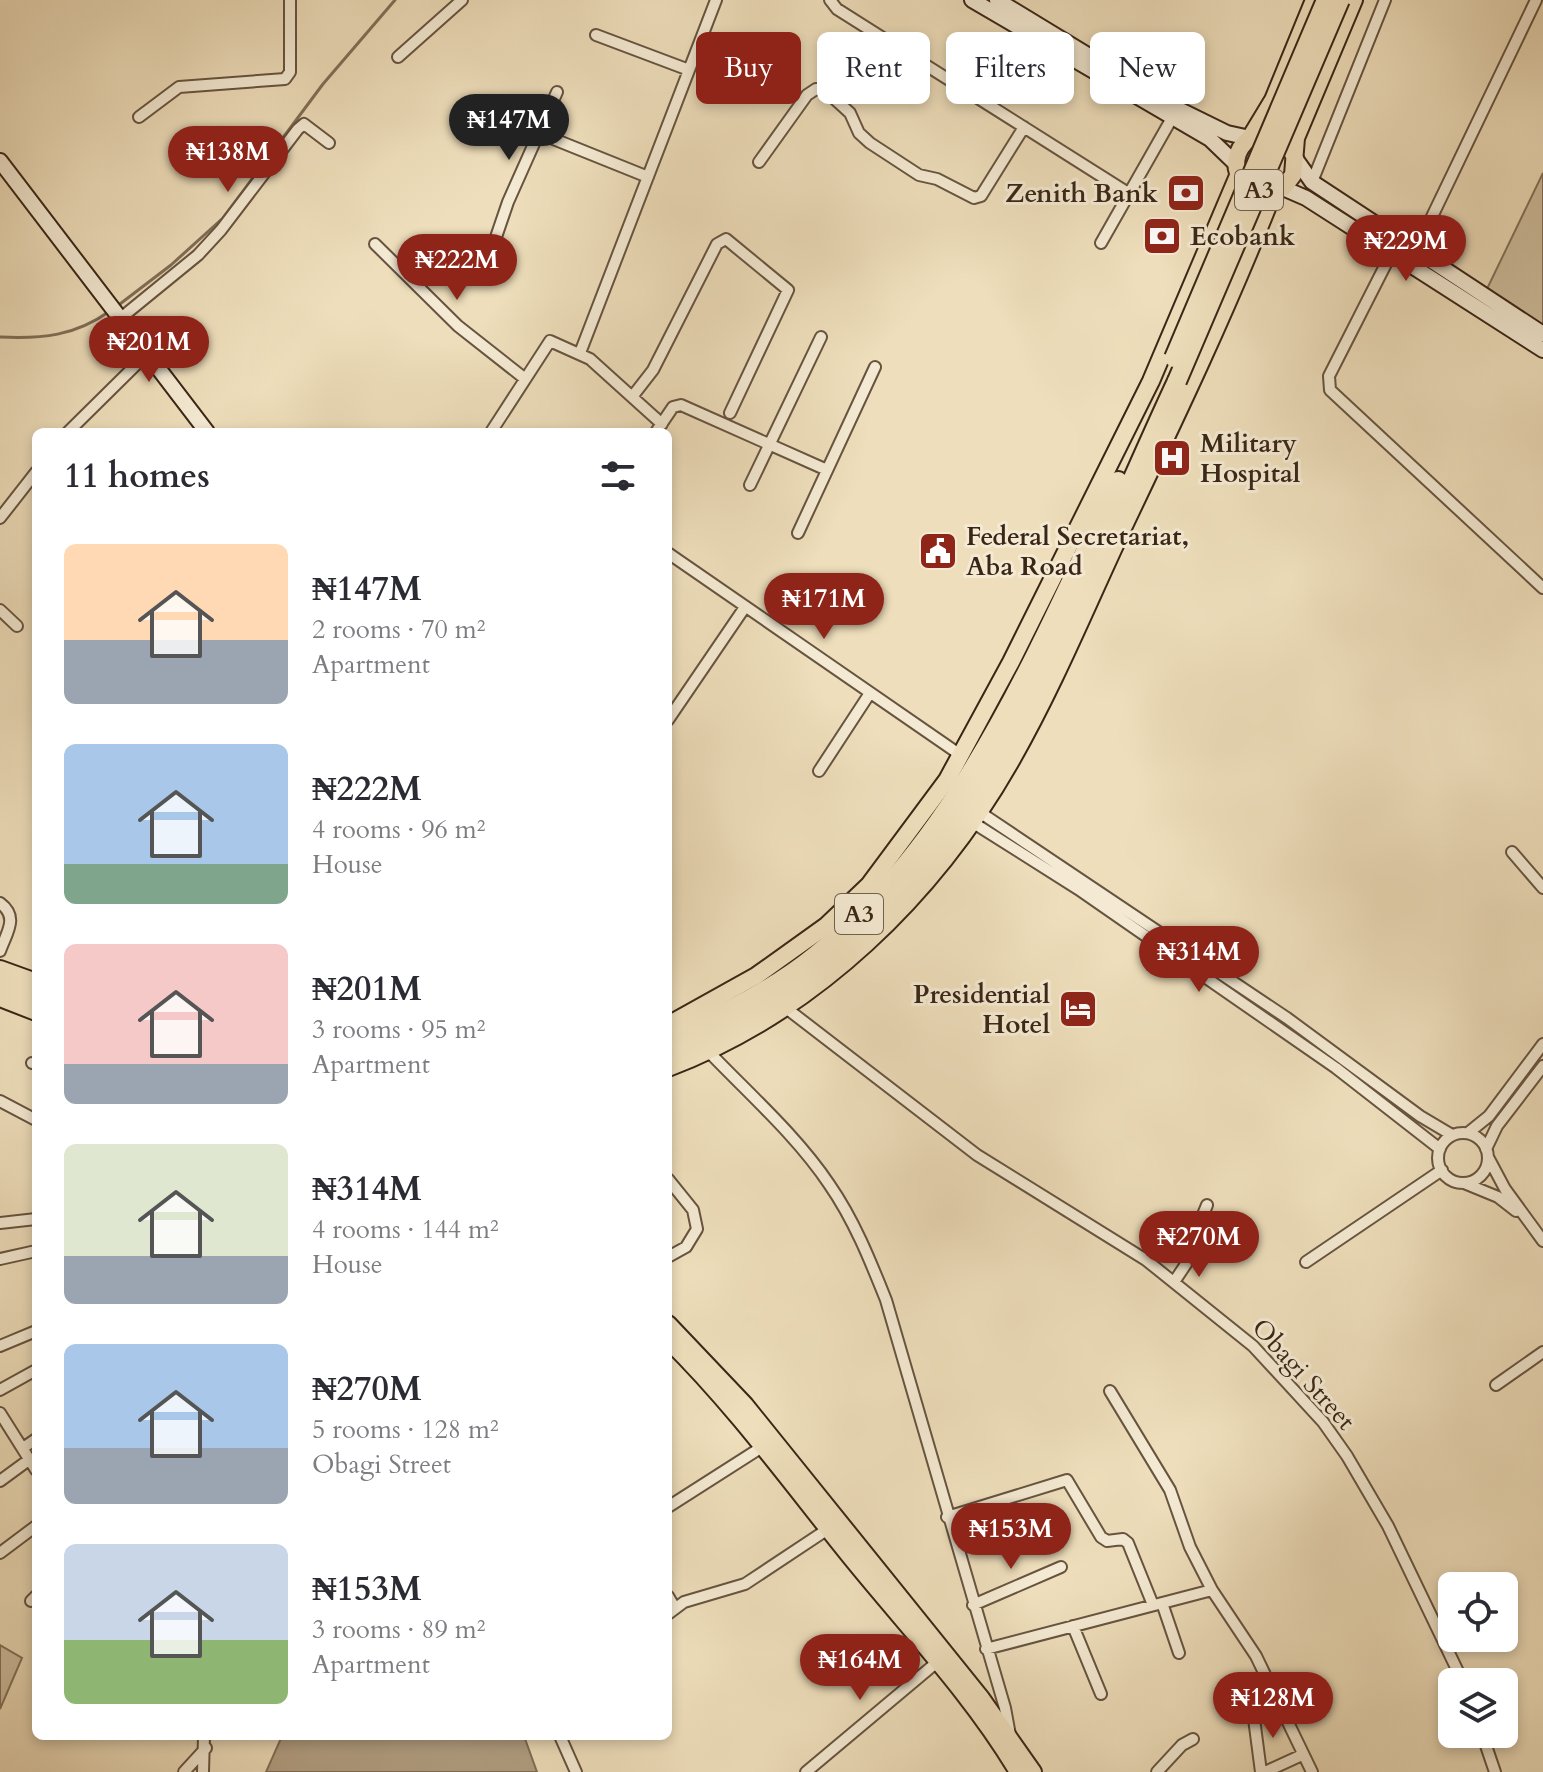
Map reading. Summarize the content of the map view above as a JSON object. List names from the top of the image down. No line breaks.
{"streets":{"highway":["A3"],"street":["Obagi Street"]},"places":{"bank":["Zenith Bank","Ecobank"],"hospital":["Military Hospital"],"public building":["Federal Secretariat, Aba Road"],"hotel":["Presidential Hotel"]},"page":{"chip":["Buy","Rent","Filters","New"],"price":["₦147M","₦138M","₦229M","₦222M","₦201M","₦171M","₦314M","₦270M","₦153M","₦164M","₦128M"],"heading":"11 homes","list":[{"name":"₦147M","note":"2 rooms · 70 m² · Apartment"},{"name":"₦222M","note":"4 rooms · 96 m² · House"},{"name":"₦201M","note":"3 rooms · 95 m² · Apartment"},{"name":"₦314M","note":"4 rooms · 144 m² · House"},{"name":"₦270M","note":"5 rooms · 128 m² · Obagi Street"},{"name":"₦153M","note":"3 rooms · 89 m² · Apartment"}]}}
